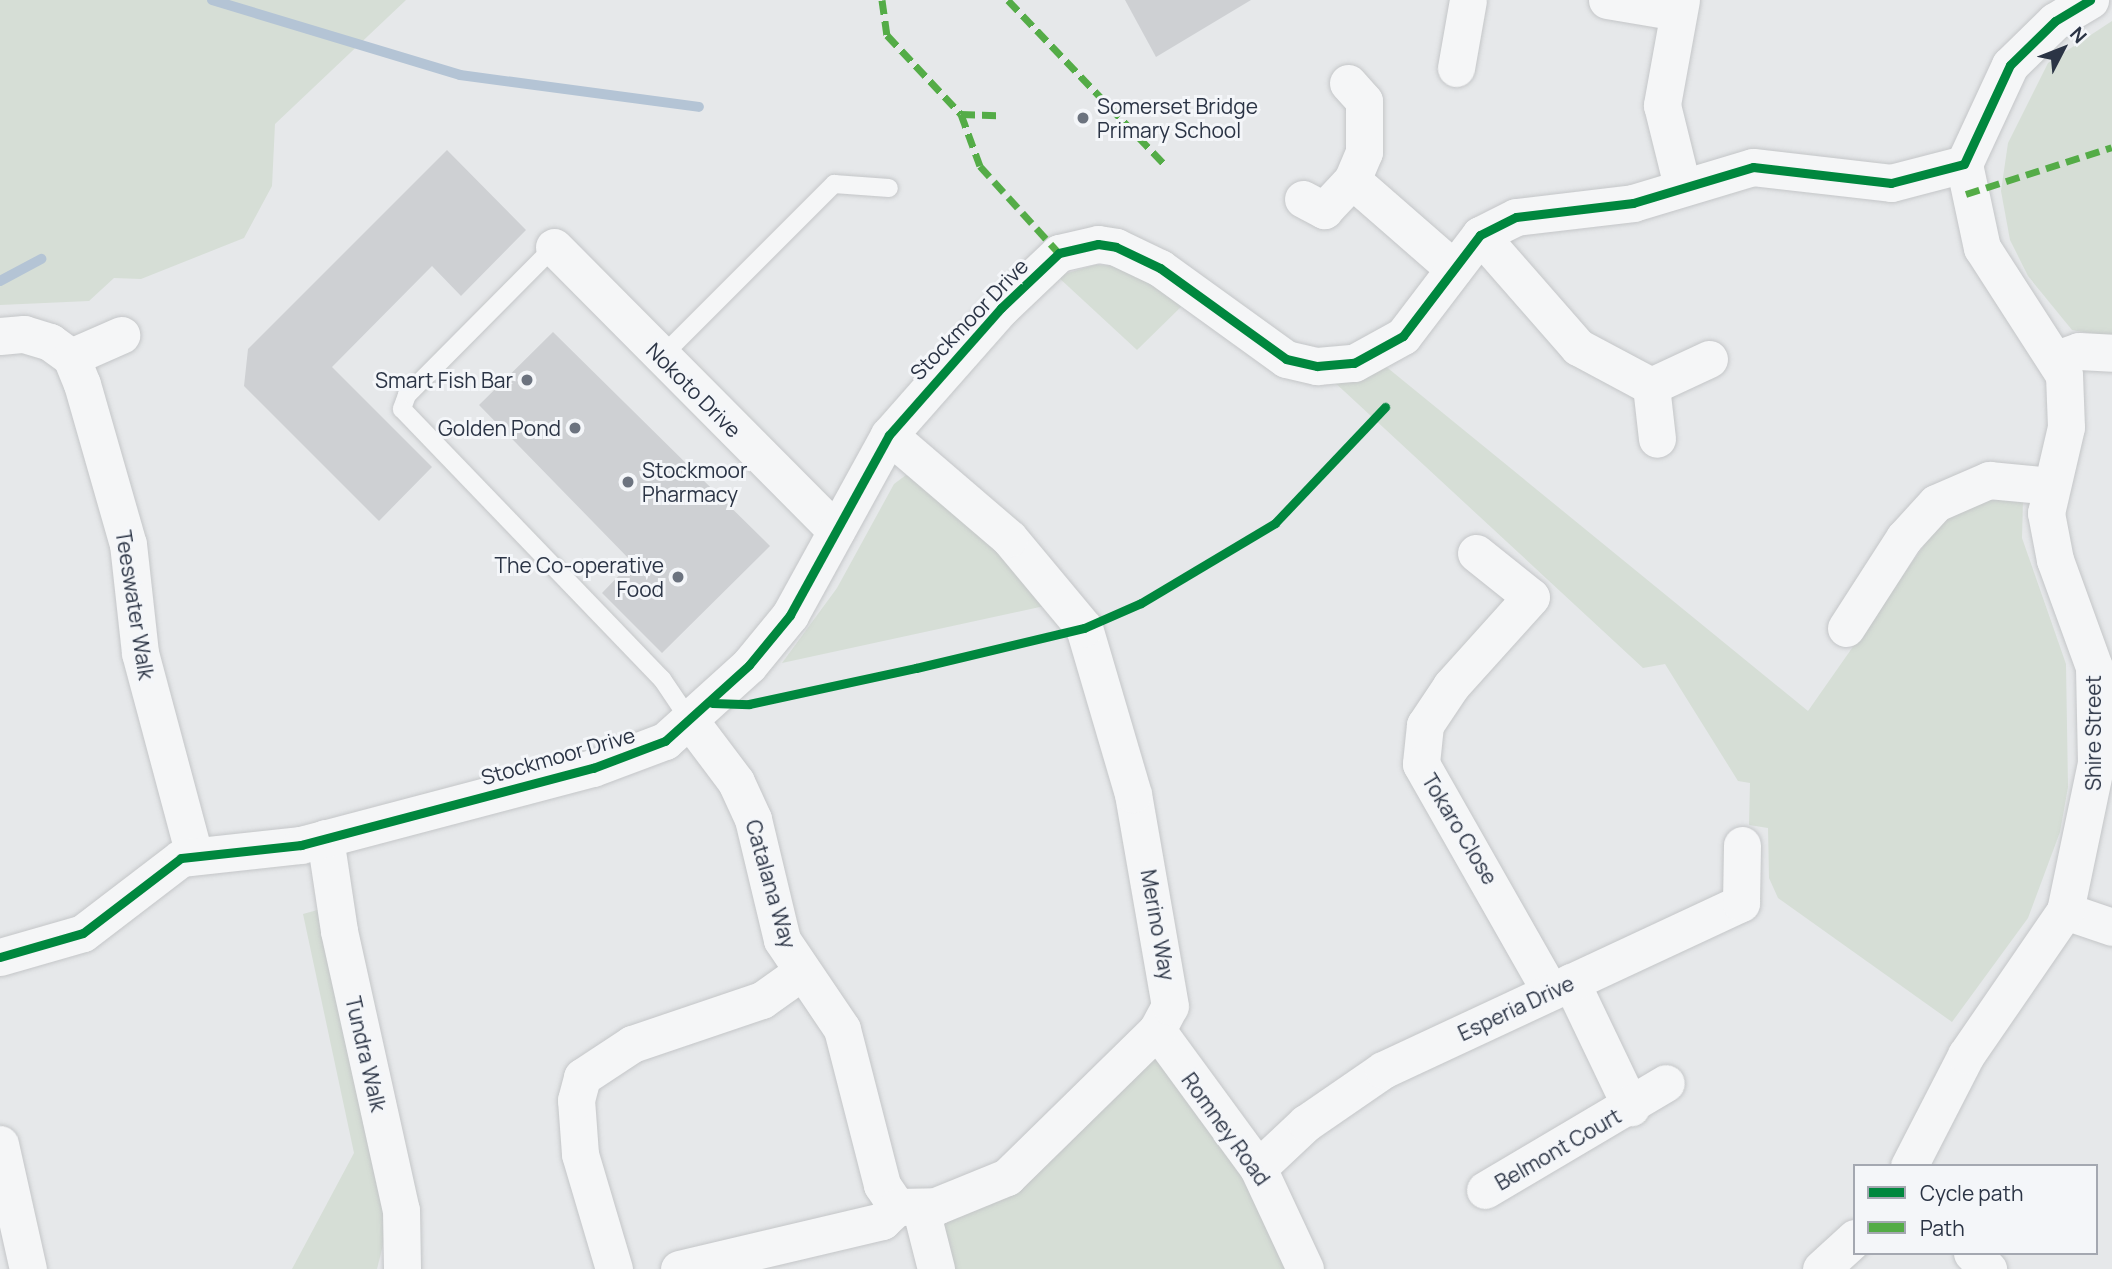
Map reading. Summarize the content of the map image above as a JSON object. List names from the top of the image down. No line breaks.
{"streets":{"street":["Stockmoor Drive","Nokoto Drive","Teeswater Walk","Shire Street","Tokaro Close","Catalana Way","Merino Way","Esperia Drive","Tundra Walk","Romney Road","Belmont Court"]},"crossings":[["Stockmoor Drive","Nokoto Drive"],["Stockmoor Drive","Teeswater Walk"],["Stockmoor Drive","Shire Street"],["Stockmoor Drive","Catalana Way"],["Stockmoor Drive","Merino Way"],["Stockmoor Drive","Tundra Walk"],["Tokaro Close","Esperia Drive"],["Tokaro Close","Belmont Court"],["Catalana Way","Merino Way"],["Merino Way","Romney Road"],["Esperia Drive","Romney Road"],["Esperia Drive","Belmont Court"]],"places":["Somerset Bridge Primary School","Smart Fish Bar","Golden Pond","Stockmoor Pharmacy","The Co-operative Food"],"legend":["Cycle path","Path"],"north":"top right"}
